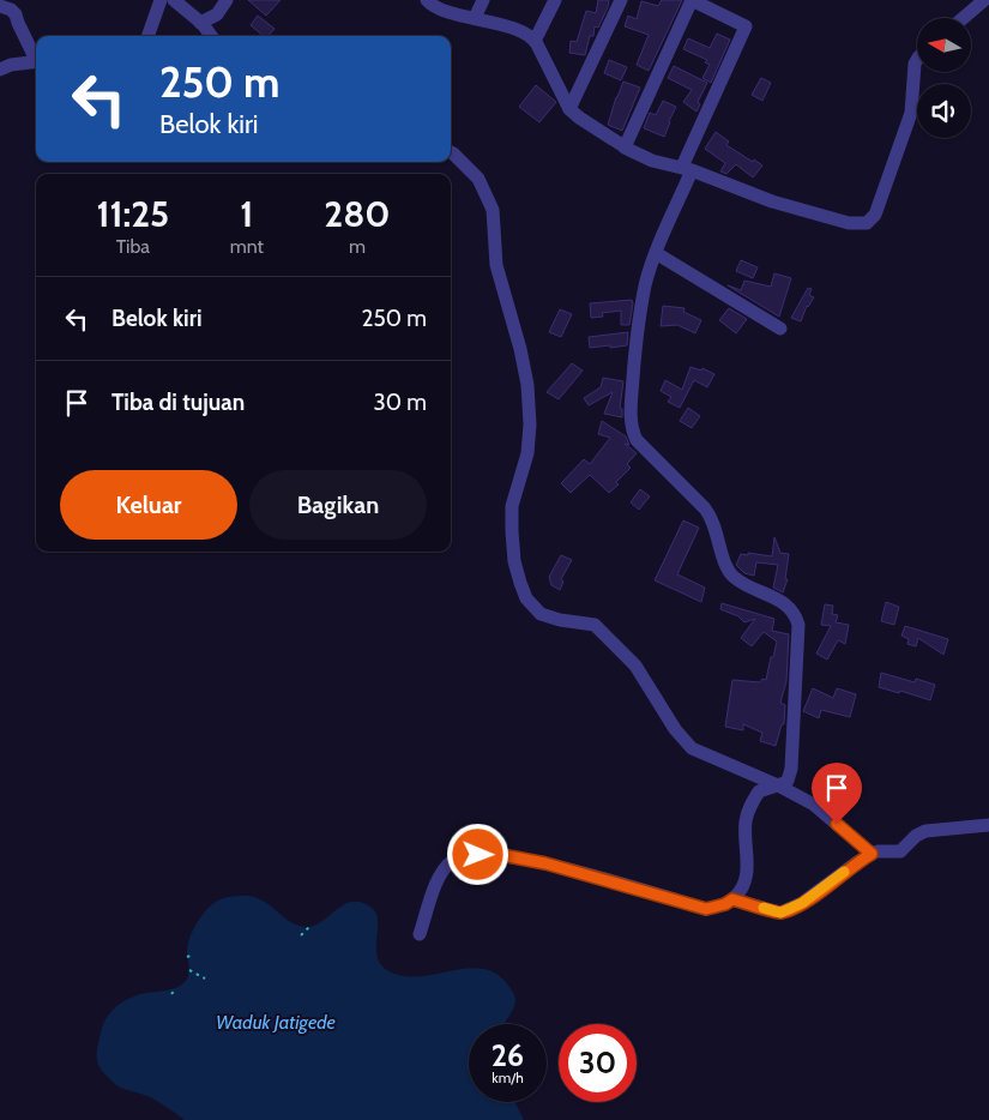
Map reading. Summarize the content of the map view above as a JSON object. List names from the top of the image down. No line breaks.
{"water":["Waduk Jatigede"],"north":"left","page":{"turn":["250 m","Belok kiri"],"eta":["11:25","Tiba","1","mnt","280","m"],"list":[{"name":"Belok kiri","value":"250 m"},{"name":"Tiba di tujuan","value":"30 m"}],"buttons":["Keluar","Bagikan"],"speed":"26 km/h","limit":"30"}}
